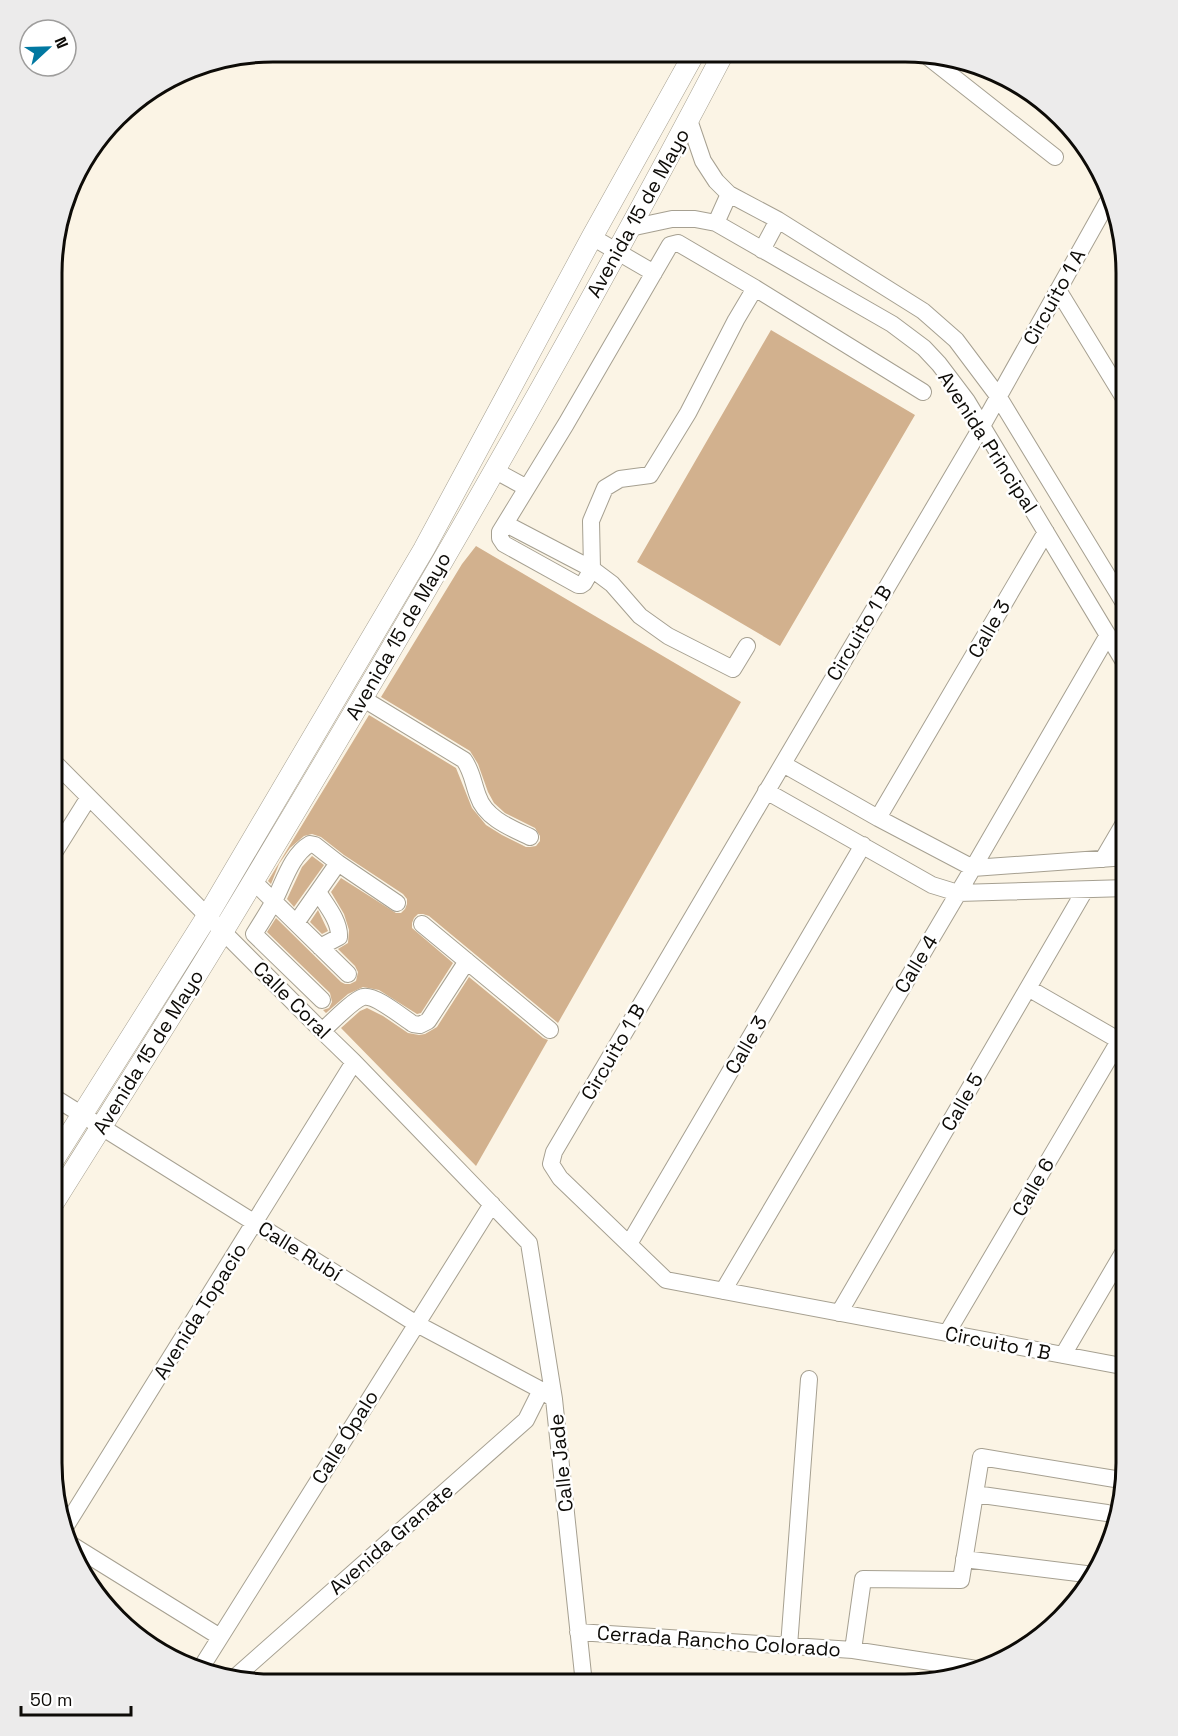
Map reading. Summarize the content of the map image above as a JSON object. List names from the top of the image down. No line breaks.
{"streets":{"main road":["Avenida 15 de Mayo"],"street":["Circuito 1 A","Avenida Principal","Calle 3","Circuito 1 B","Calle 4","Calle Coral","Calle 5","Calle 6","Calle Rubí","Avenida Topacio","Calle Ópalo","Calle Jade","Avenida Granate","Cerrada Rancho Colorado"]},"crossings":[["Avenida 15 de Mayo","Avenida Principal"],["Avenida 15 de Mayo","Calle Coral"],["Avenida 15 de Mayo","Calle Rubí"],["Circuito 1 A","Avenida Principal"],["Circuito 1 A","Circuito 1 B"],["Avenida Principal","Calle 3"],["Avenida Principal","Circuito 1 B"],["Avenida Principal","Calle 4"],["Calle 3","Circuito 1 B"],["Circuito 1 B","Calle 4"],["Circuito 1 B","Calle 5"],["Circuito 1 B","Calle 6"],["Calle Coral","Avenida Topacio"],["Calle Coral","Calle Ópalo"],["Calle Coral","Calle Jade"],["Calle Rubí","Avenida Topacio"],["Calle Rubí","Calle Ópalo"],["Calle Rubí","Calle Jade"],["Calle Rubí","Avenida Granate"],["Calle Jade","Avenida Granate"],["Calle Jade","Cerrada Rancho Colorado"]],"scale_bar":"50 m","north":"right"}
